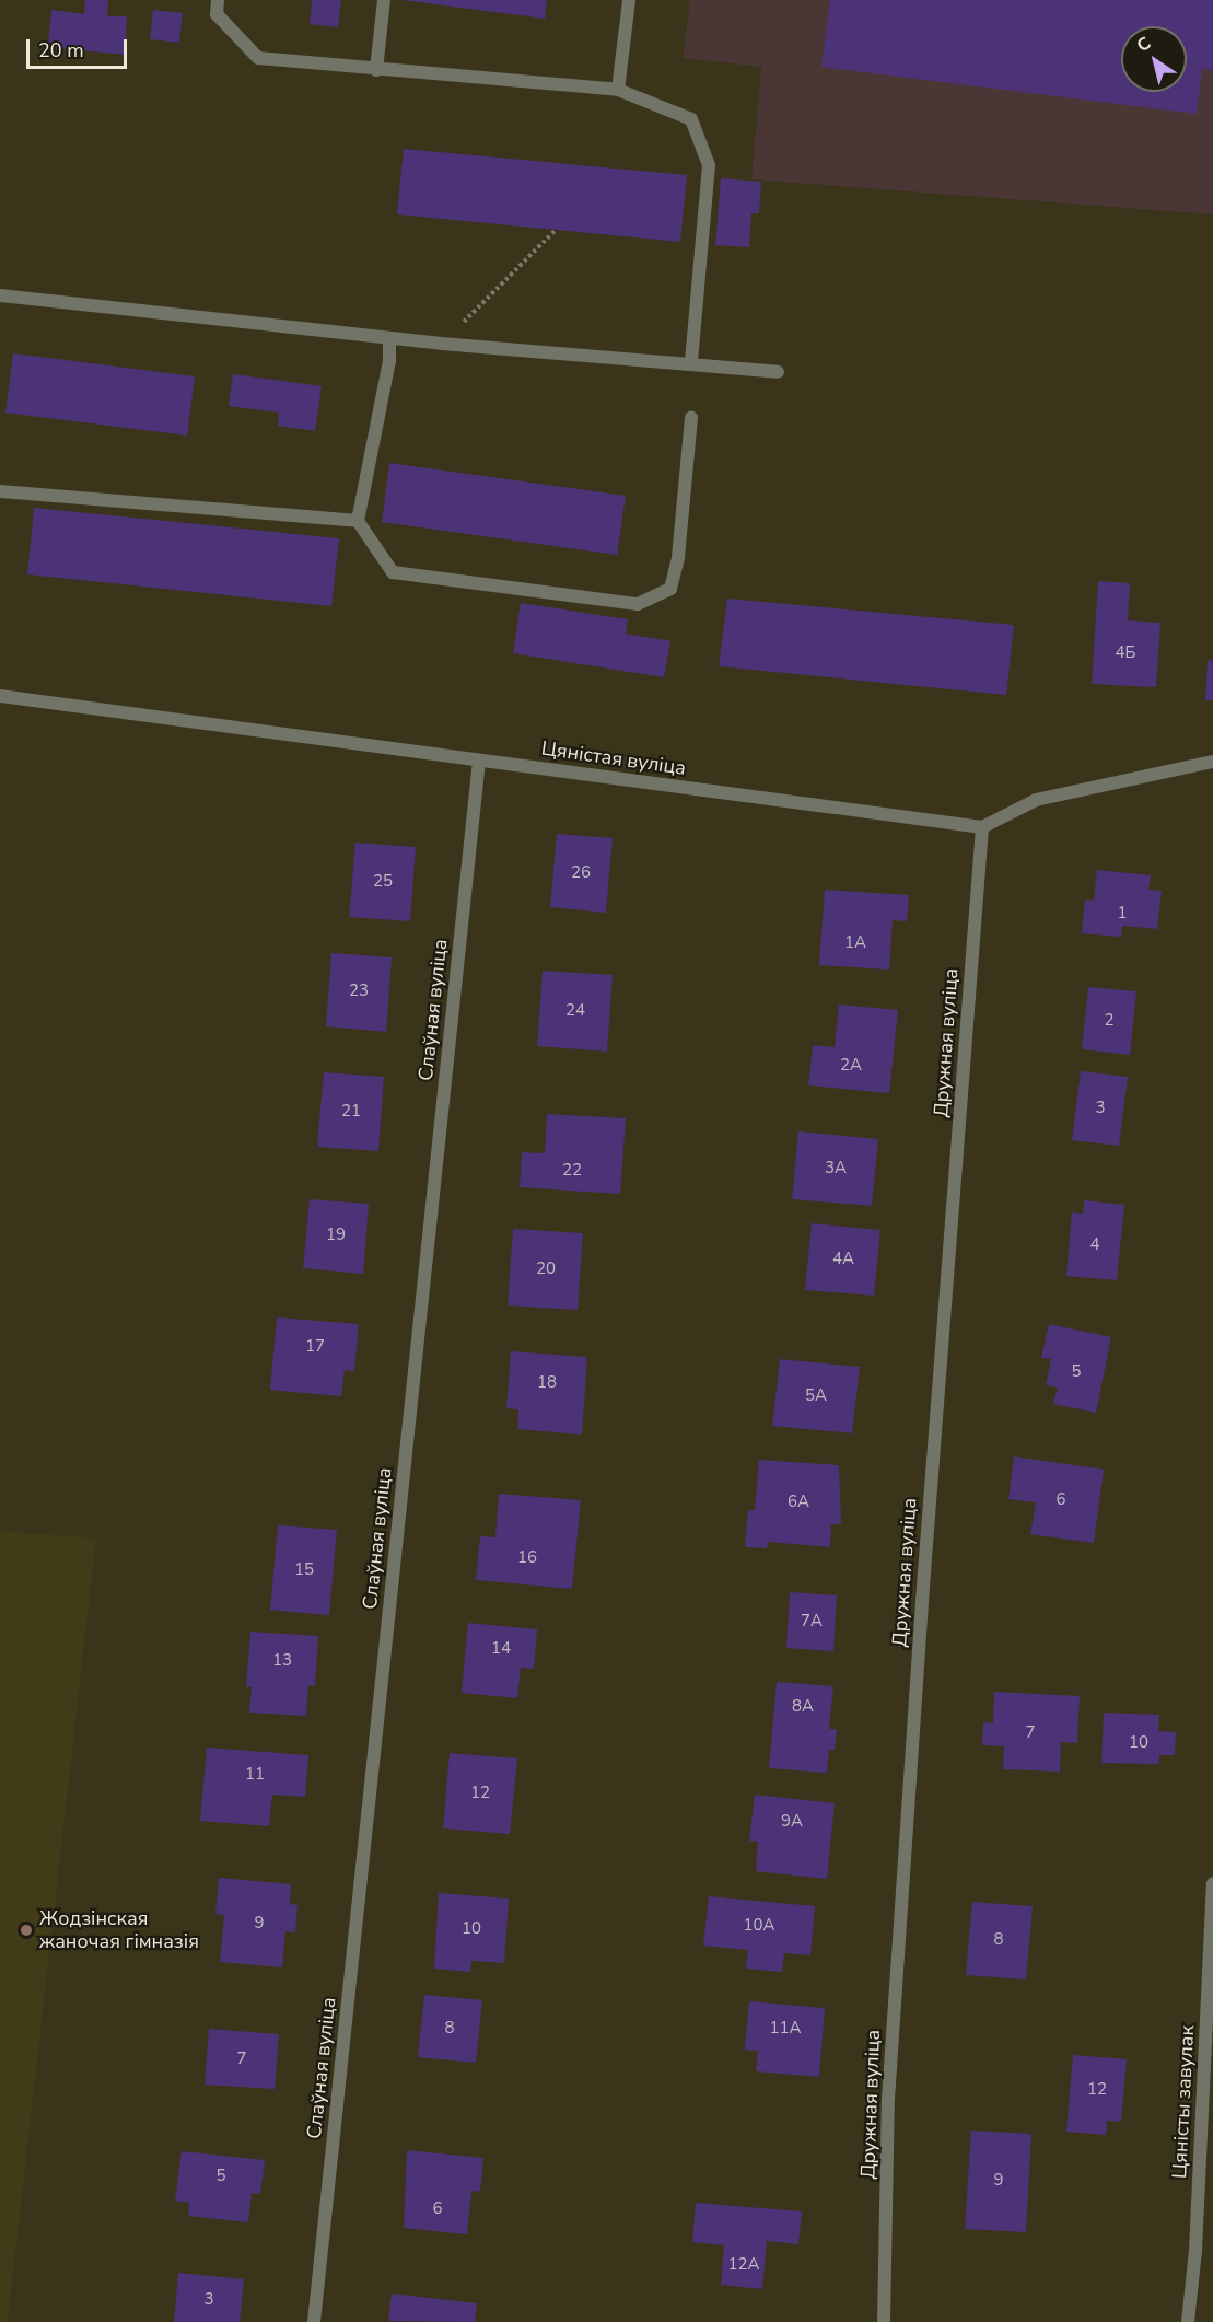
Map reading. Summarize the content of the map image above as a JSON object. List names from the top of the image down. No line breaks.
{"streets":{"street":["Цяністая вуліца","Слаўная вуліца","Дружная вуліца","Цяністы завулак"]},"crossings":[["Цяністая вуліца","Слаўная вуліца"],["Цяністая вуліца","Дружная вуліца"]],"places":["Жодзінская жаночая гімназія"],"house_numbers":["4Б","26","25","1","1А","23","24","2","2А","3","21","3А","22","19","4","4А","20","17","5","18","5А","6","6А","16","15","7А","14","13","8А","7","10","11","12","9А","9","10А","10","8","8","11А","7","12","5","9","6","12А","3"],"scale_bar":"20 m","north":"top left"}
